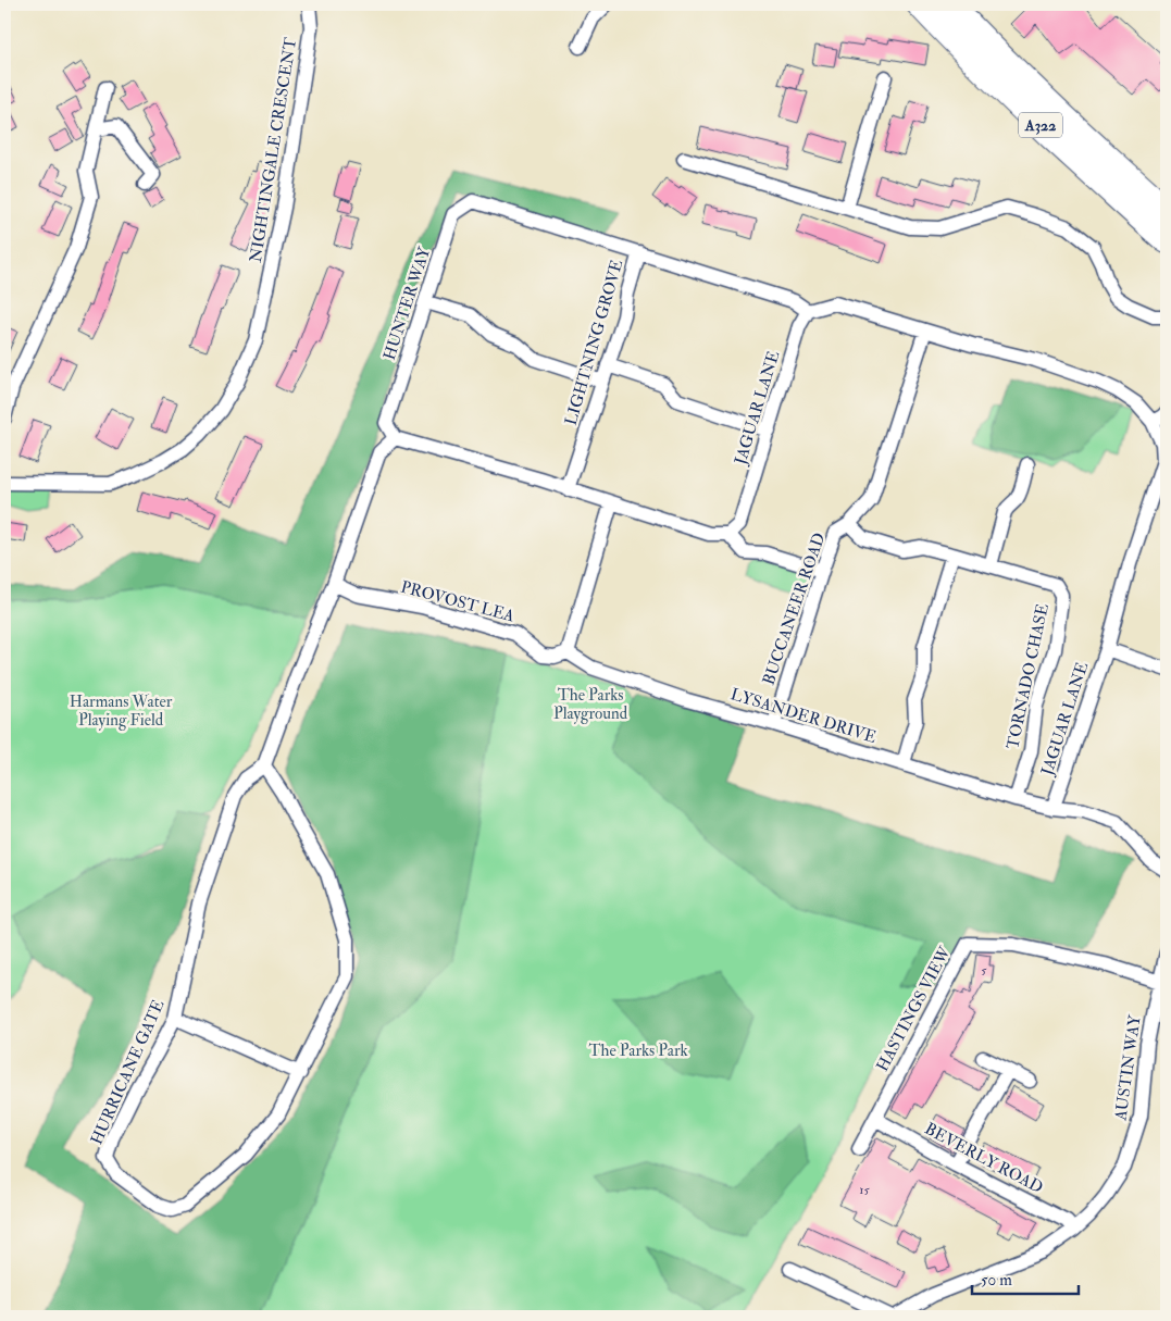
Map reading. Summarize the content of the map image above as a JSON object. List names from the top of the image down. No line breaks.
{"streets":{"highway":["A322"],"street":["NIGHTINGALE CRESCENT","HUNTER WAY","LIGHTNING GROVE","JAGUAR LANE","PROVOST LEA","BUCCANEER ROAD","TORNADO CHASE","LYSANDER DRIVE","HASTINGS VIEW","AUSTIN WAY","HURRICANE GATE","BEVERLY ROAD"]},"crossings":[["HUNTER WAY","LIGHTNING GROVE"],["LIGHTNING GROVE","JAGUAR LANE"],["JAGUAR LANE","BUCCANEER ROAD"],["JAGUAR LANE","LYSANDER DRIVE"],["PROVOST LEA","LYSANDER DRIVE"],["BUCCANEER ROAD","TORNADO CHASE"],["BUCCANEER ROAD","LYSANDER DRIVE"],["TORNADO CHASE","LYSANDER DRIVE"],["HASTINGS VIEW","AUSTIN WAY"],["HASTINGS VIEW","BEVERLY ROAD"],["AUSTIN WAY","BEVERLY ROAD"]],"parks":["The Parks Playground","Harmans Water Playing Field","The Parks Park"],"house_numbers":["5","15"],"scale_bar":"50 m"}
